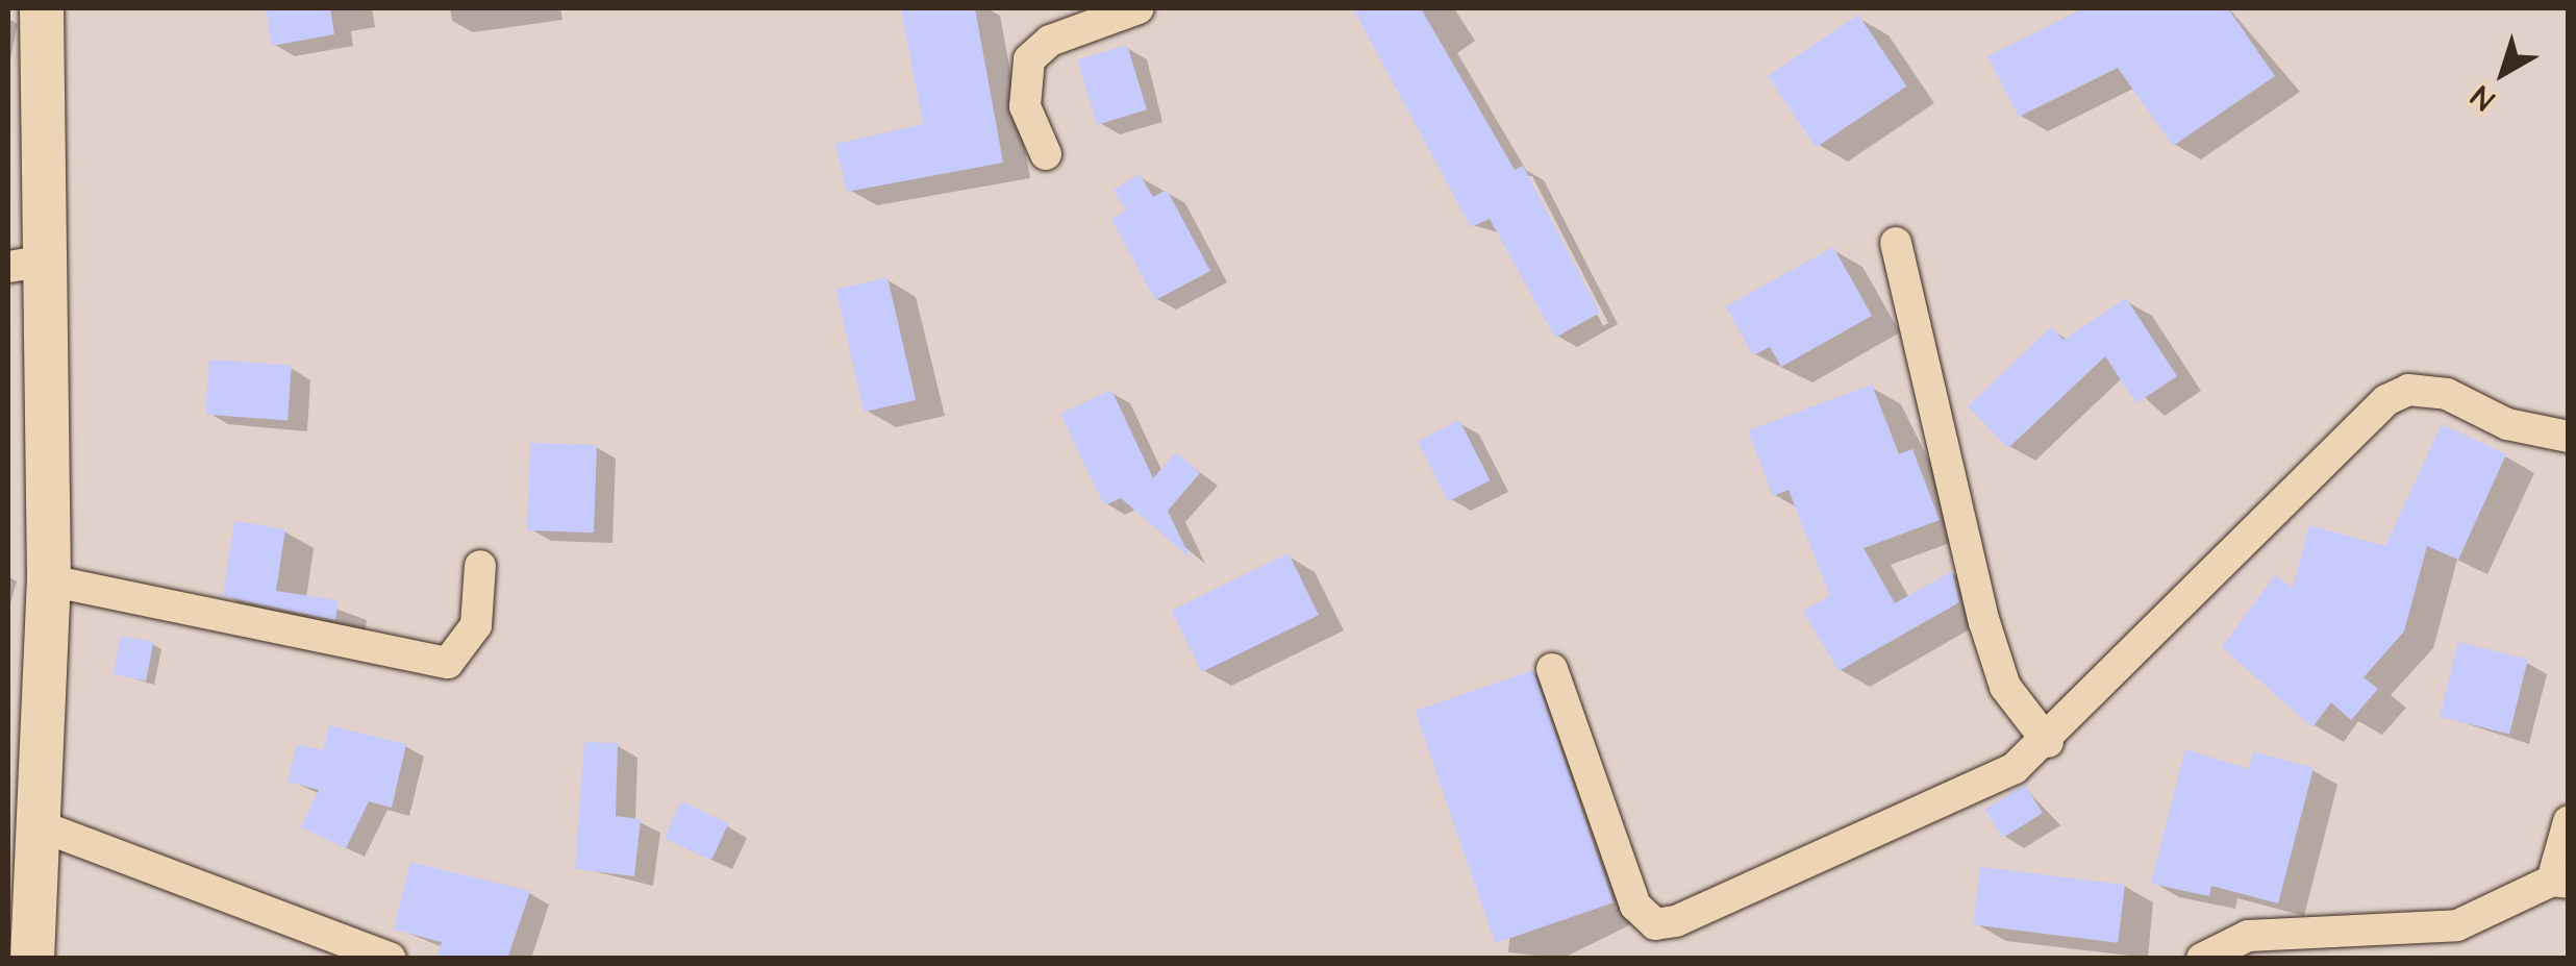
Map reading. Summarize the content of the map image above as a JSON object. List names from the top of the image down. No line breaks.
{"north":"bottom left"}
